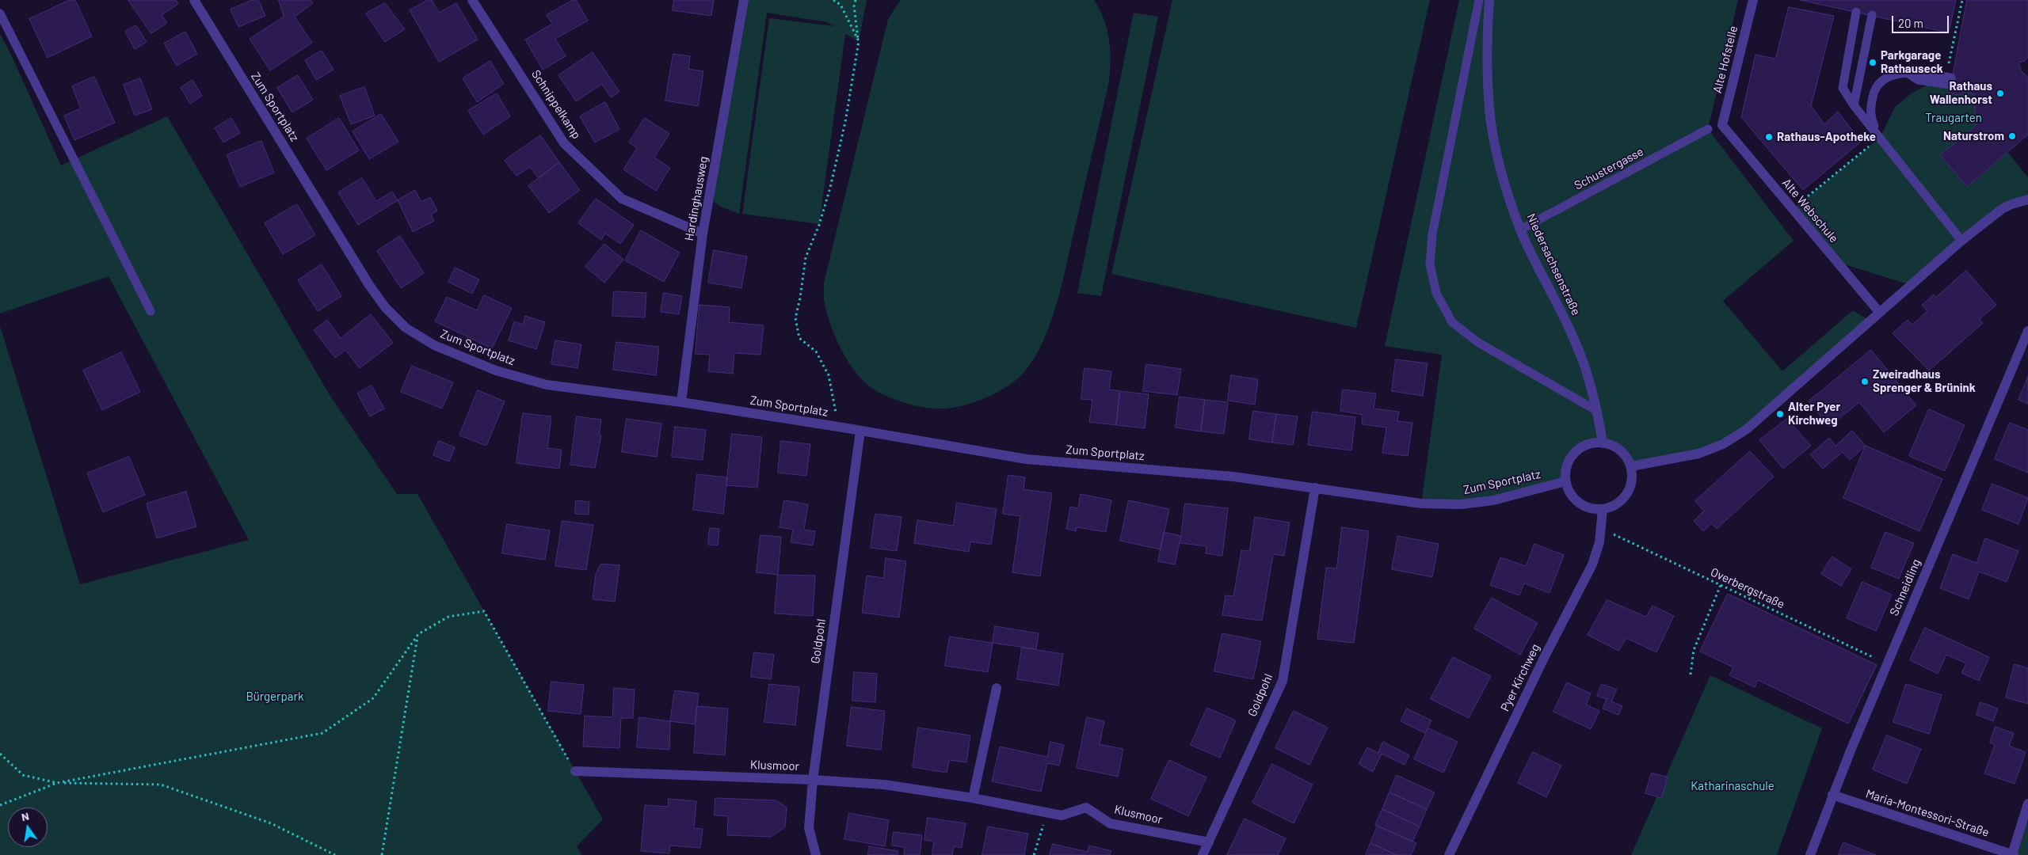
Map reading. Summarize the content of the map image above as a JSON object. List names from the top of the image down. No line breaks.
{"streets":{"street":["Alte Hofstelle","Schnippelkamp","Zum Sportplatz","Hardinghausweg","Alte Webschule","Niedersachsenstraße","Schneidling","Goldpohl","Pyer Kirchweg","Klusmoor","Maria-Montessori-Straße"],"lane":["Schustergasse"],"path":["Overbergstraße"]},"crossings":[["Alte Hofstelle","Alte Webschule"],["Schnippelkamp","Hardinghausweg"],["Zum Sportplatz","Hardinghausweg"],["Zum Sportplatz","Niedersachsenstraße"],["Zum Sportplatz","Goldpohl"],["Zum Sportplatz","Pyer Kirchweg"],["Schustergasse","Niedersachsenstraße"],["Niedersachsenstraße","Pyer Kirchweg"],["Schneidling","Overbergstraße"],["Schneidling","Maria-Montessori-Straße"],["Overbergstraße","Pyer Kirchweg"],["Goldpohl","Klusmoor"]],"parks":["Traugarten","Bürgerpark","Katharinaschule"],"places":["Parkgarage Rathauseck","Rathaus Wallenhorst","Naturstrom","Rathaus-Apotheke","Zweiradhaus Sprenger & Brünink","Alter Pyer Kirchweg"],"scale_bar":"20 m","north":"top"}
